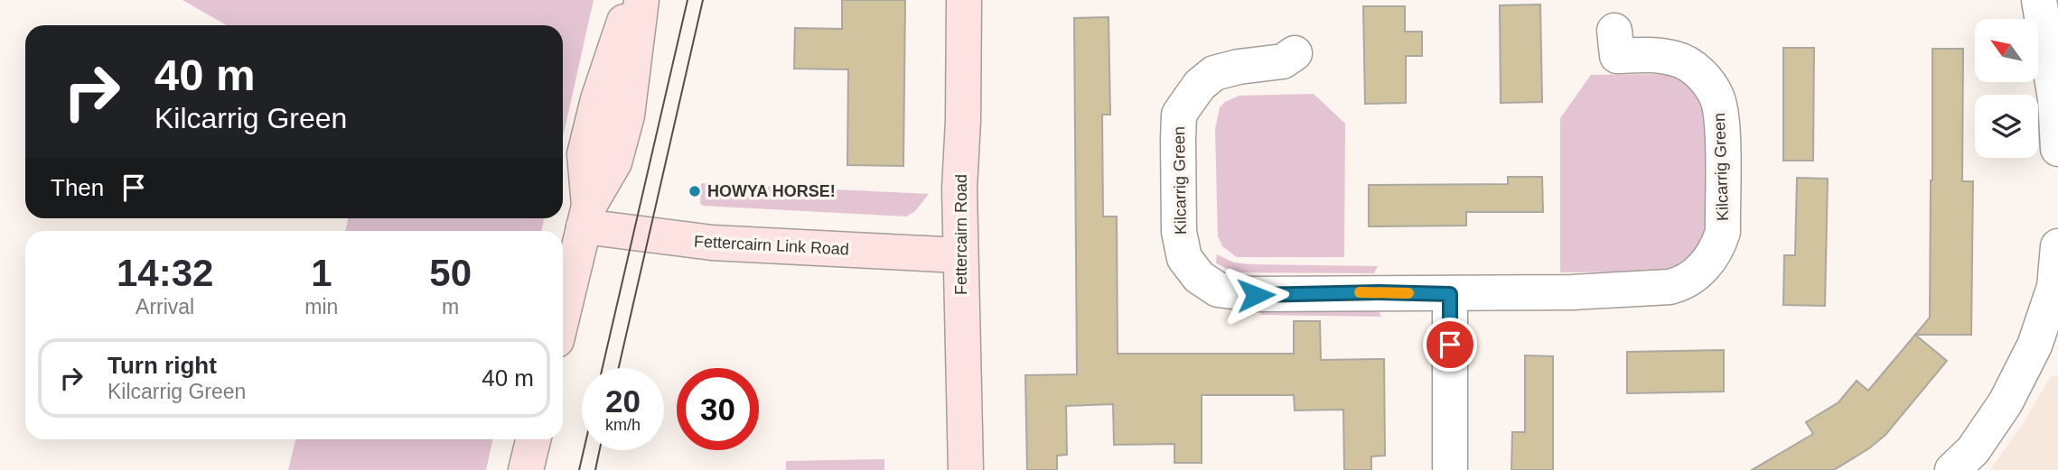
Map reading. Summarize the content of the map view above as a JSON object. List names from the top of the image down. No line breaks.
{"streets":{"street":["Kilcarrig Green","Fettercairn Road","Fettercairn Link Road"]},"crossings":[["Fettercairn Road","Fettercairn Link Road"]],"places":["HOWYA HORSE!"],"north":"top left","page":{"turn":["40 m","Kilcarrig Green"],"then":"Then","eta":["14:32","Arrival","1","min","50","m"],"list":[{"name":"Turn right","note":"Kilcarrig Green","value":"40 m"}],"speed":"20 km/h","limit":"30"}}
